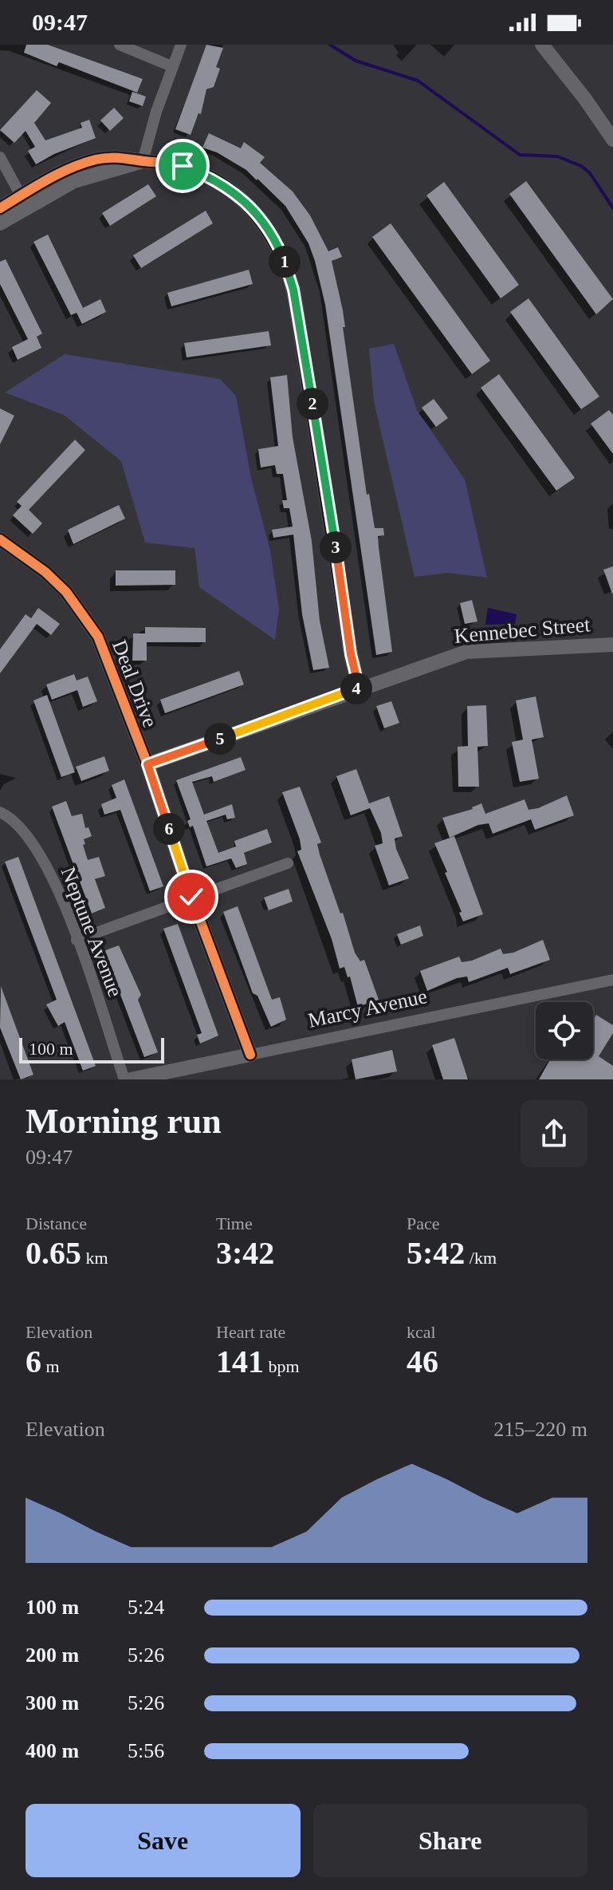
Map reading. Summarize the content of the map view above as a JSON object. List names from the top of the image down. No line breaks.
{"streets":{"street":["Kennebec Street","Deal Drive","Neptune Avenue","Marcy Avenue"]},"crossings":[["Kennebec Street","Deal Drive"],["Deal Drive","Marcy Avenue"]],"scale_bar":"100 m","page":{"status":"09:47","pins":["1","2","3","4","5","6"],"scale":"100 m","heading":["Morning run","09:47"],"stats":[["Distance","0.65 km"],["Time","3:42"],["Pace","5:42 /km"],["Elevation","6 m"],["Heart rate","141 bpm"],["kcal","46"]],"chart":["Elevation","215–220 m"],"list":[{"name":"100 m","note":"5:24"},{"name":"200 m","note":"5:26"},{"name":"300 m","note":"5:26"},{"name":"400 m","note":"5:56"}],"buttons":["Save","Share"]}}
